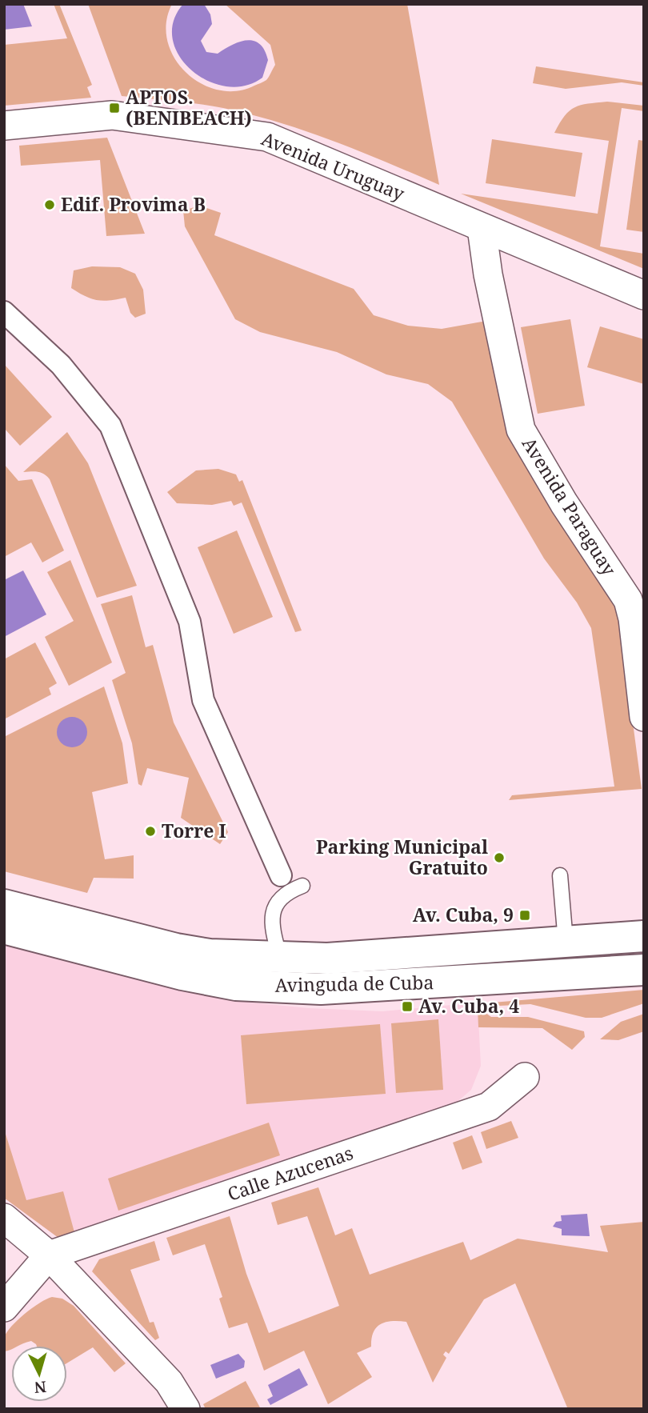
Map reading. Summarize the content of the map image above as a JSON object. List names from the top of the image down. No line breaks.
{"streets":{"main road":["Avinguda de Cuba"],"street":["Avenida Uruguay","Avenida Paraguay","Calle Azucenas"]},"crossings":[["Avenida Uruguay","Avenida Paraguay"]],"places":{"transit":["APTOS. (BENIBEACH)","Av. Cuba, 9","Av. Cuba, 4"],"other":["Edif. Provima B","Torre I","Parking Municipal Gratuito"]},"north":"bottom"}
